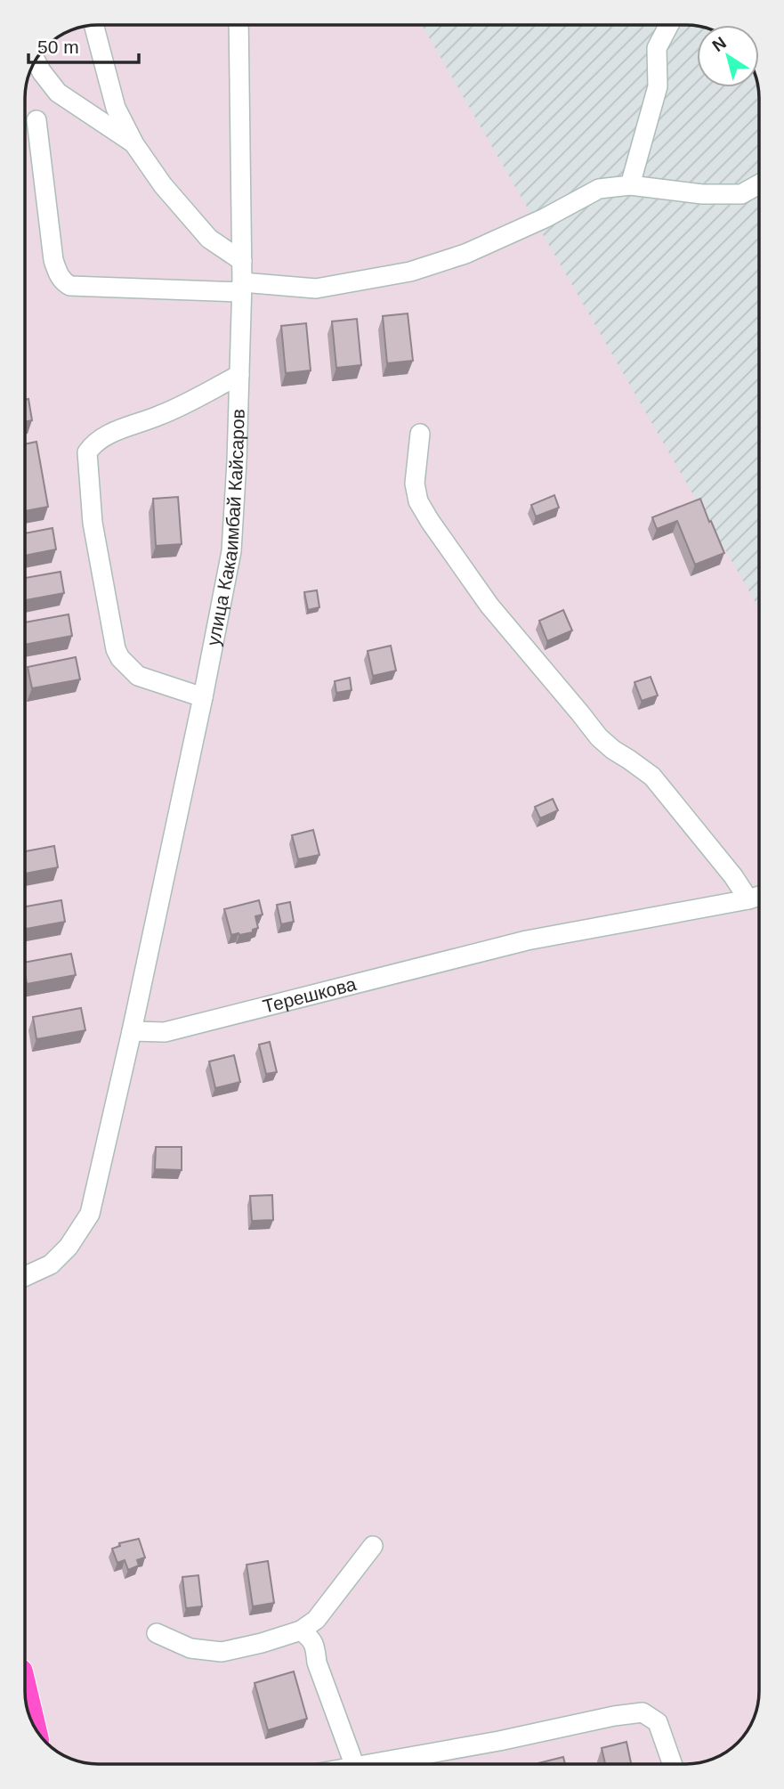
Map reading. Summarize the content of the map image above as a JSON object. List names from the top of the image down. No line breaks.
{"streets":{"street":["улица Какаимбай Кайсаров","Терешкова"]},"crossings":[["улица Какаимбай Кайсаров","Терешкова"]],"scale_bar":"50 m","north":"top left"}
